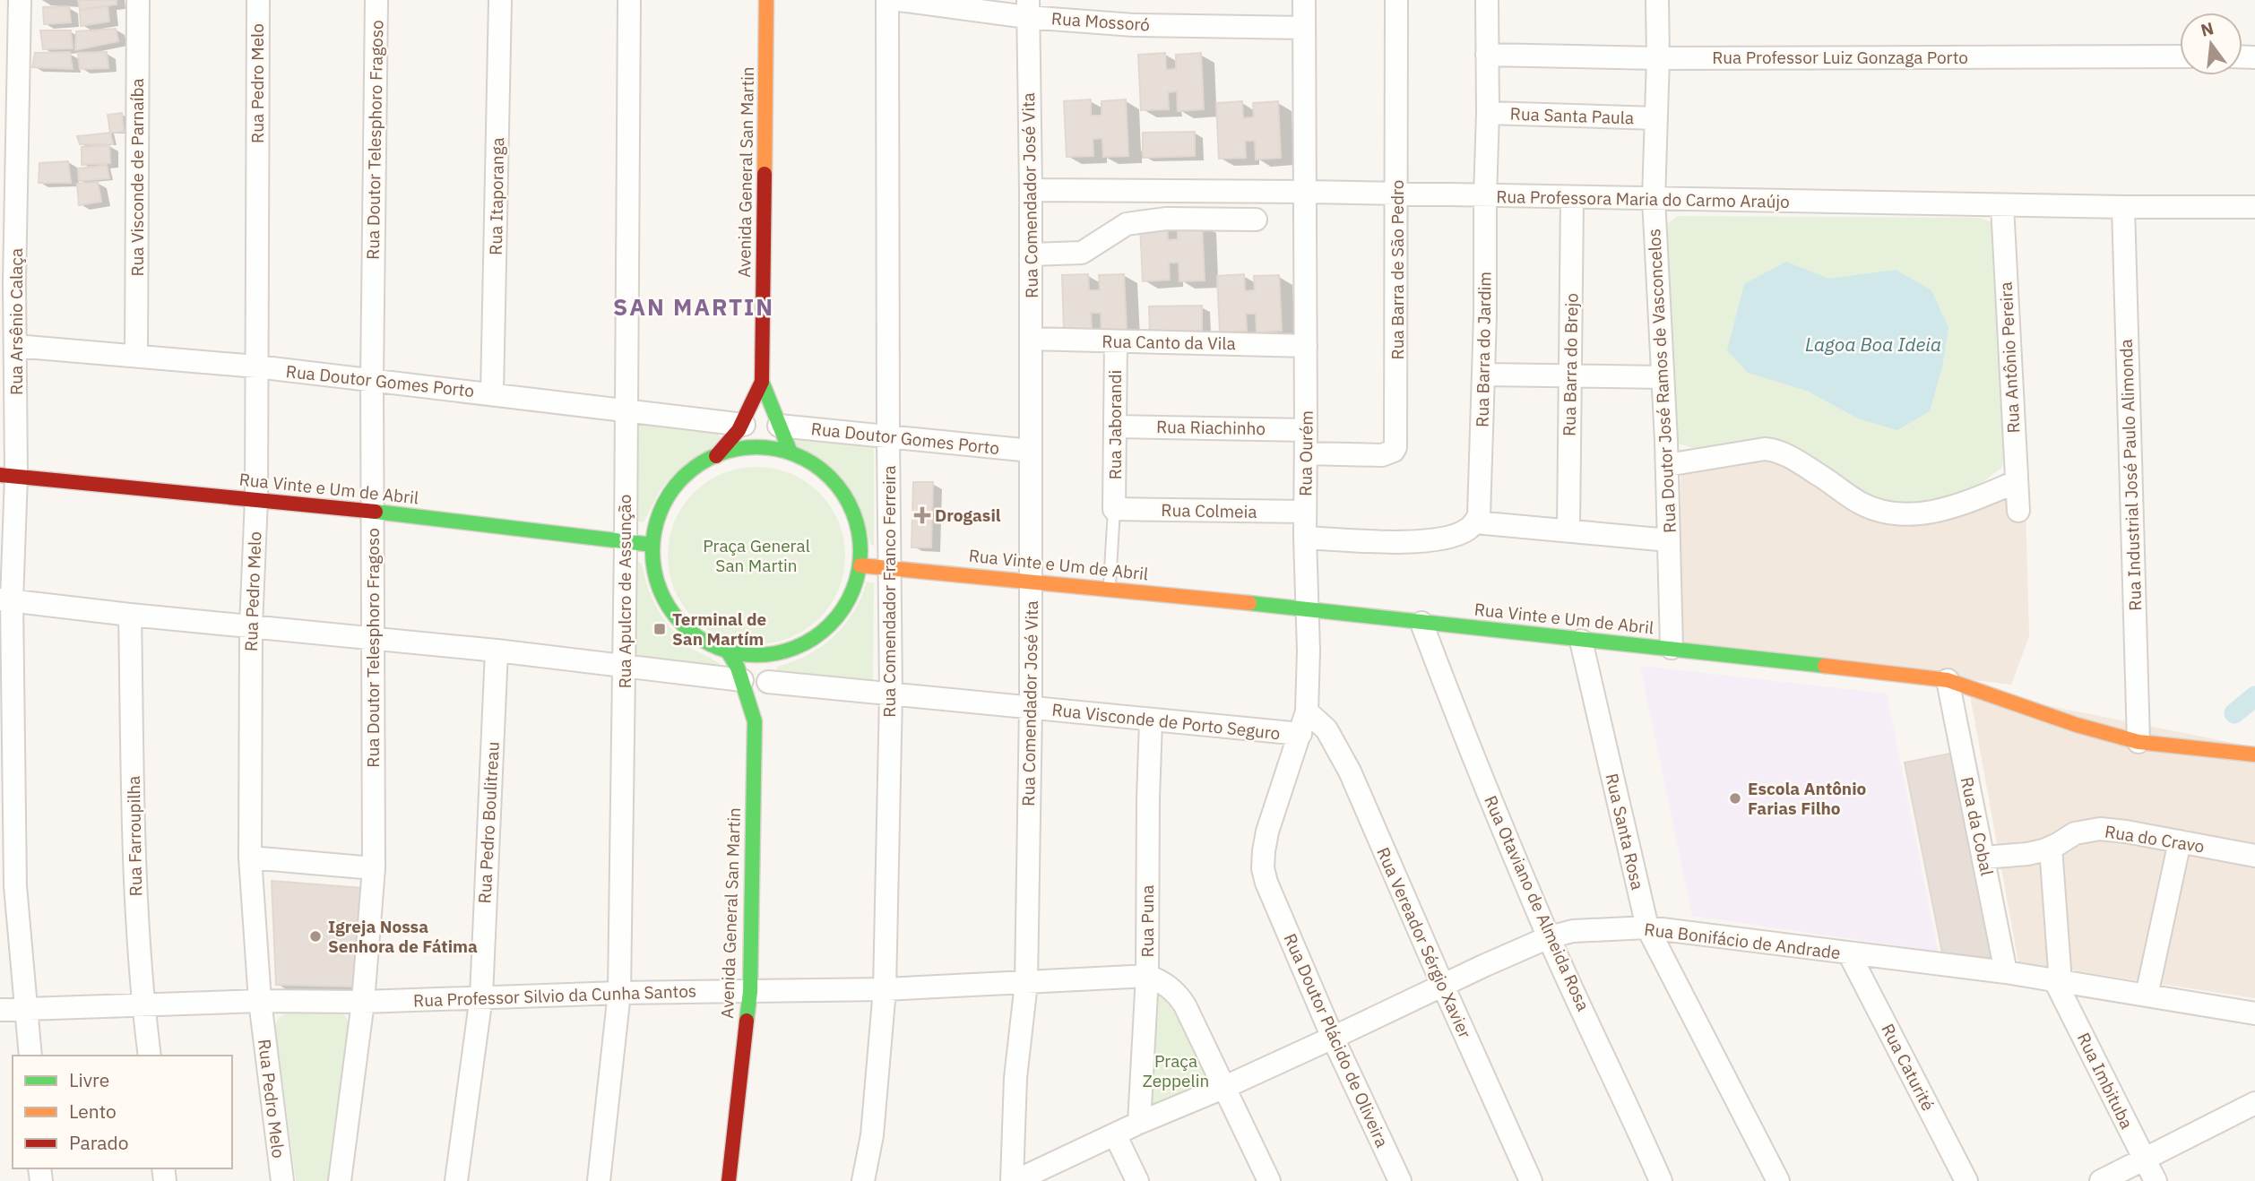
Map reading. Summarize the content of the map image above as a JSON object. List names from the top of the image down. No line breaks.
{"streets":{"main road":["Avenida General San Martin","Rua Vinte e Um de Abril"],"street":["Rua Mossoró","Rua Professor Luiz Gonzaga Porto","Rua Pedro Melo","Rua Santa Paula","Rua Doutor Telesphoro Fragoso","Rua Visconde de Parnaíba","Rua Comendador José Vita","Rua Itaporanga","Rua Professora Maria do Carmo Araújo","Rua Barra de São Pedro","Rua Arsênio Calaça","Rua Canto da Vila","Rua Barra do Jardim","Rua Antônio Pereira","Rua Barra do Brejo","Rua Doutor Gomes Porto","Rua Doutor José Ramos de Vasconcelos","Rua Jaborandi","Rua Riachinho","Rua Ourém","Rua Industrial José Paulo Alimonda","Rua Colmeia","Rua Apulcro de Assunção","Rua Comendador Franco Ferreira","Rua Visconde de Porto Seguro","Rua Pedro Boulitreau","Rua da Cobal","Rua Santa Rosa","Rua Farroupilha","Rua do Cravo","Rua Otaviano de Almeida Rosa","Rua Puna","Rua Bonifácio de Andrade","Rua Vereador Sérgio Xavier","Rua Professor Silvio da Cunha Santos","Rua Doutor Plácido de Oliveira","Rua Caturité","Rua Imbituba"]},"crossings":[["Rua Mossoró","Rua Comendador José Vita"],["Rua Mossoró","Rua Ourém"],["Rua Professor Luiz Gonzaga Porto","Rua Barra do Jardim"],["Rua Professor Luiz Gonzaga Porto","Rua Doutor José Ramos de Vasconcelos"],["Rua Pedro Melo","Rua Doutor Gomes Porto"],["Rua Pedro Melo","Rua Vinte e Um de Abril"],["Rua Pedro Melo","Rua Professor Silvio da Cunha Santos"],["Rua Santa Paula","Rua Barra do Jardim"],["Rua Santa Paula","Rua Doutor José Ramos de Vasconcelos"],["Rua Doutor Telesphoro Fragoso","Rua Doutor Gomes Porto"],["Rua Doutor Telesphoro Fragoso","Rua Vinte e Um de Abril"],["Rua Doutor Telesphoro Fragoso","Rua Professor Silvio da Cunha Santos"],["Avenida General San Martin","Rua Doutor Gomes Porto"],["Avenida General San Martin","Rua Vinte e Um de Abril"],["Avenida General San Martin","Rua Visconde de Porto Seguro"],["Avenida General San Martin","Rua Professor Silvio da Cunha Santos"],["Rua Visconde de Parnaíba","Rua Doutor Gomes Porto"],["Rua Comendador José Vita","Rua Professora Maria do Carmo Araújo"],["Rua Comendador José Vita","Rua Canto da Vila"],["Rua Comendador José Vita","Rua Doutor Gomes Porto"],["Rua Comendador José Vita","Rua Vinte e Um de Abril"],["Rua Comendador José Vita","Rua Visconde de Porto Seguro"],["Rua Comendador José Vita","Rua Bonifácio de Andrade"],["Rua Comendador José Vita","Rua Professor Silvio da Cunha Santos"],["Rua Itaporanga","Rua Doutor Gomes Porto"],["Rua Professora Maria do Carmo Araújo","Rua Barra de São Pedro"],["Rua Professora Maria do Carmo Araújo","Rua Barra do Jardim"],["Rua Professora Maria do Carmo Araújo","Rua Antônio Pereira"],["Rua Professora Maria do Carmo Araújo","Rua Barra do Brejo"],["Rua Professora Maria do Carmo Araújo","Rua Doutor José Ramos de Vasconcelos"],["Rua Professora Maria do Carmo Araújo","Rua Ourém"],["Rua Professora Maria do Carmo Araújo","Rua Industrial José Paulo Alimonda"],["Rua Barra de São Pedro","Rua Ourém"],["Rua Arsênio Calaça","Rua Doutor Gomes Porto"],["Rua Arsênio Calaça","Rua Vinte e Um de Abril"],["Rua Arsênio Calaça","Rua Professor Silvio da Cunha Santos"],["Rua Canto da Vila","Rua Jaborandi"],["Rua Canto da Vila","Rua Ourém"],["Rua Antônio Pereira","Rua Doutor José Ramos de Vasconcelos"],["Rua Doutor Gomes Porto","Rua Apulcro de Assunção"],["Rua Doutor Gomes Porto","Rua Comendador Franco Ferreira"],["Rua Doutor José Ramos de Vasconcelos","Rua Vinte e Um de Abril"],["Rua Jaborandi","Rua Riachinho"],["Rua Jaborandi","Rua Colmeia"],["Rua Riachinho","Rua Ourém"],["Rua Ourém","Rua Vinte e Um de Abril"],["Rua Ourém","Rua Colmeia"],["Rua Ourém","Rua Visconde de Porto Seguro"],["Rua Ourém","Rua Vereador Sérgio Xavier"],["Rua Ourém","Rua Doutor Plácido de Oliveira"],["Rua Industrial José Paulo Alimonda","Rua Vinte e Um de Abril"],["Rua Vinte e Um de Abril","Rua Apulcro de Assunção"],["Rua Vinte e Um de Abril","Rua Comendador Franco Ferreira"],["Rua Vinte e Um de Abril","Rua da Cobal"],["Rua Vinte e Um de Abril","Rua Santa Rosa"],["Rua Vinte e Um de Abril","Rua Otaviano de Almeida Rosa"],["Rua Apulcro de Assunção","Rua Professor Silvio da Cunha Santos"],["Rua Comendador Franco Ferreira","Rua Visconde de Porto Seguro"],["Rua Comendador Franco Ferreira","Rua Professor Silvio da Cunha Santos"],["Rua Visconde de Porto Seguro","Rua Puna"],["Rua Pedro Boulitreau","Rua Professor Silvio da Cunha Santos"],["Rua da Cobal","Rua do Cravo"],["Rua da Cobal","Rua Bonifácio de Andrade"],["Rua Santa Rosa","Rua Bonifácio de Andrade"],["Rua Farroupilha","Rua Professor Silvio da Cunha Santos"],["Rua Otaviano de Almeida Rosa","Rua Bonifácio de Andrade"],["Rua Puna","Rua Bonifácio de Andrade"],["Rua Puna","Rua Professor Silvio da Cunha Santos"],["Rua Bonifácio de Andrade","Rua Vereador Sérgio Xavier"],["Rua Bonifácio de Andrade","Rua Doutor Plácido de Oliveira"],["Rua Bonifácio de Andrade","Rua Caturité"],["Rua Bonifácio de Andrade","Rua Imbituba"]],"districts":["SAN MARTIN"],"water":["Lagoa Boa Ideia"],"parks":["Praça General San Martin","Praça Zeppelin"],"places":{"health":["Drogasil"],"transit":["Terminal de San Martím"],"other":["Escola Antônio Farias Filho","Igreja Nossa Senhora de Fátima"]},"legend":["Livre","Lento","Parado"],"north":"top"}
